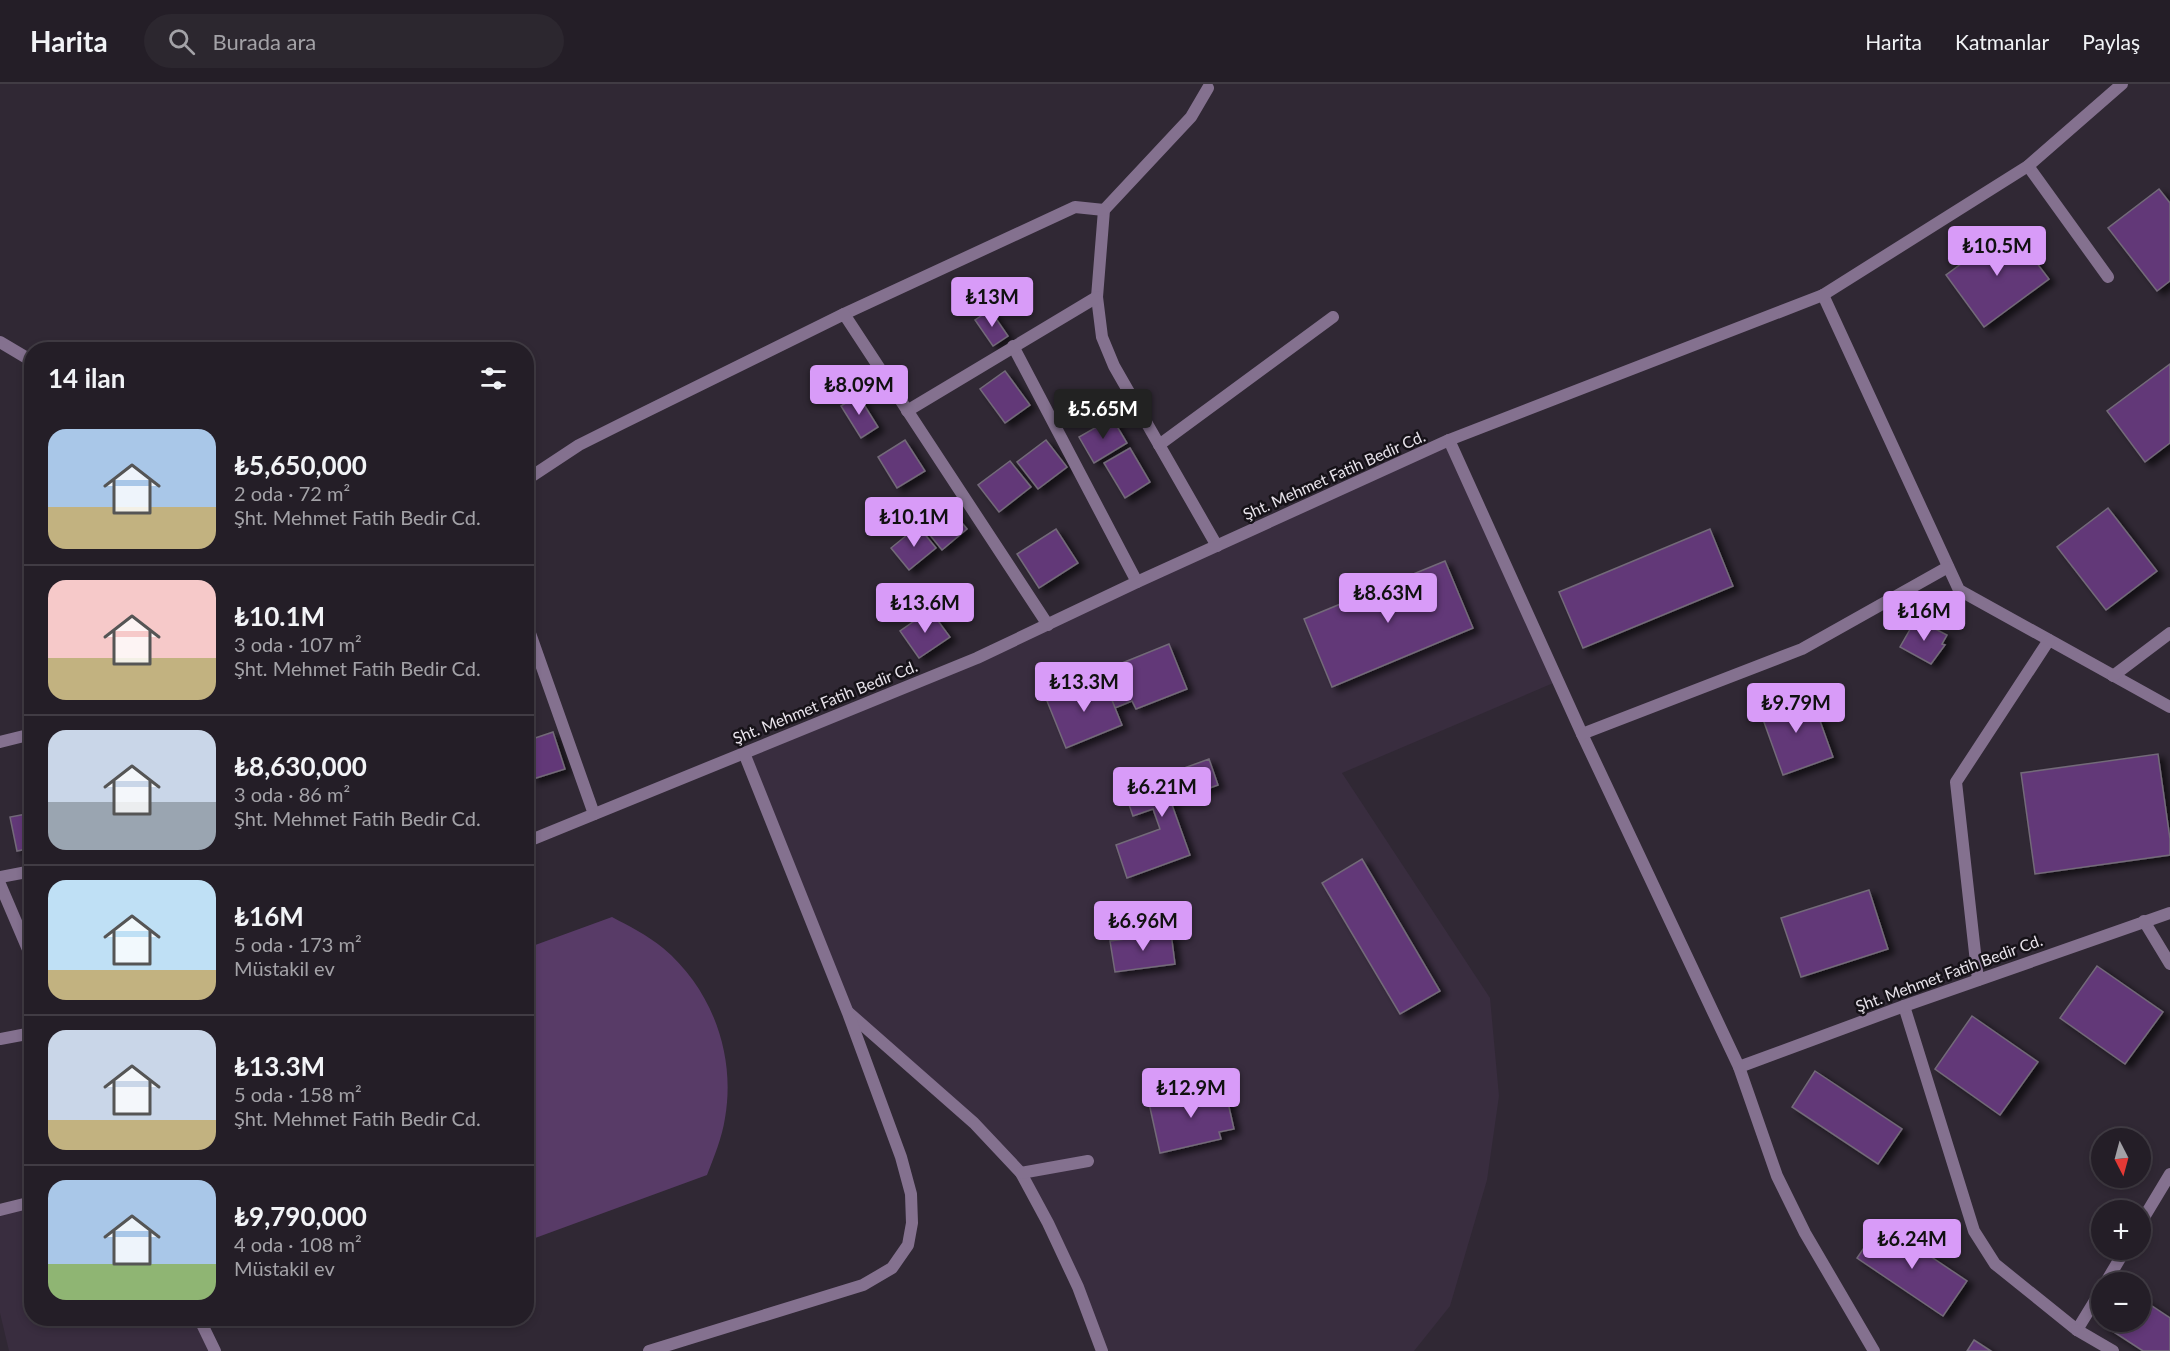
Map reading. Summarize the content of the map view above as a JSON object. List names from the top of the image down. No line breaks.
{"streets":{"street":["Şht. Mehmet Fatih Bedir Cd."]},"north":"bottom","page":{"header":"Harita","search":"Burada ara","nav":["Harita","Katmanlar","Paylaş"],"price":["₺10.5M","₺13M","₺8.09M","₺5.65M","₺10.1M","₺8.63M","₺13.6M","₺16M","₺13.3M","₺9.79M","₺6.21M","₺6.96M","₺12.9M","₺6.24M"],"heading":"14 ilan","list":[{"name":"₺5,650,000","note":"2 oda · 72 m² · Şht. Mehmet Fatih Bedir Cd."},{"name":"₺10.1M","note":"3 oda · 107 m² · Şht. Mehmet Fatih Bedir Cd."},{"name":"₺8,630,000","note":"3 oda · 86 m² · Şht. Mehmet Fatih Bedir Cd."},{"name":"₺16M","note":"5 oda · 173 m² · Müstakil ev"},{"name":"₺13.3M","note":"5 oda · 158 m² · Şht. Mehmet Fatih Bedir Cd."},{"name":"₺9,790,000","note":"4 oda · 108 m² · Müstakil ev"}],"map_buttons":["+","−"]}}
